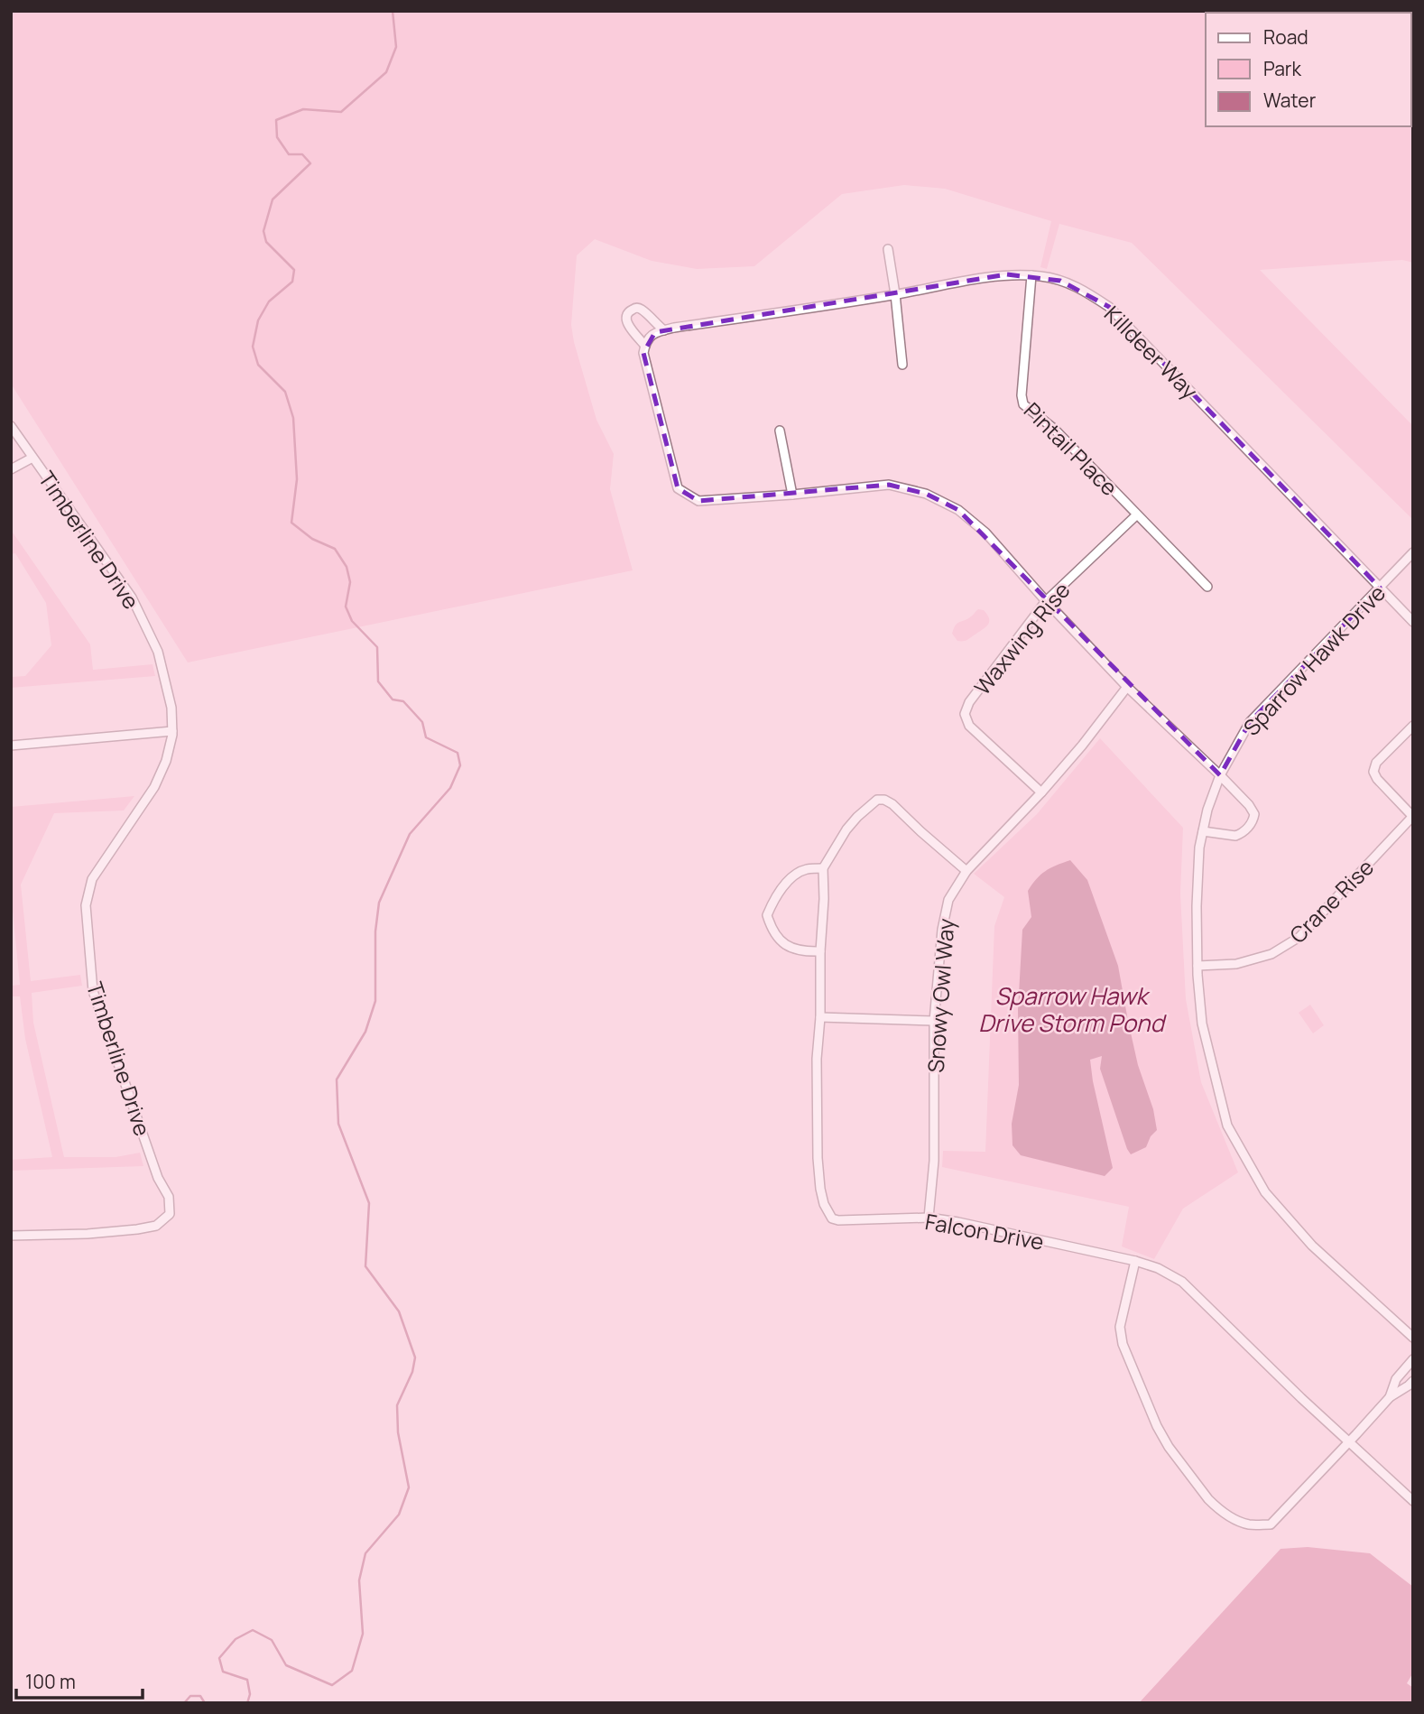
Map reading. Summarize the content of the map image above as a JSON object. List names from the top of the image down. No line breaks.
{"streets":{"street":["Killdeer Way","Pintail Place","Timberline Drive","Waxwing Rise","Sparrow Hawk Drive","Crane Rise","Snowy Owl Way","Falcon Drive"]},"crossings":[["Killdeer Way","Pintail Place"],["Killdeer Way","Sparrow Hawk Drive"],["Pintail Place","Waxwing Rise"],["Waxwing Rise","Snowy Owl Way"],["Sparrow Hawk Drive","Crane Rise"],["Snowy Owl Way","Falcon Drive"]],"water":["Sparrow Hawk Drive Storm Pond"],"legend":["Road","Park","Water"],"scale_bar":"100 m"}
